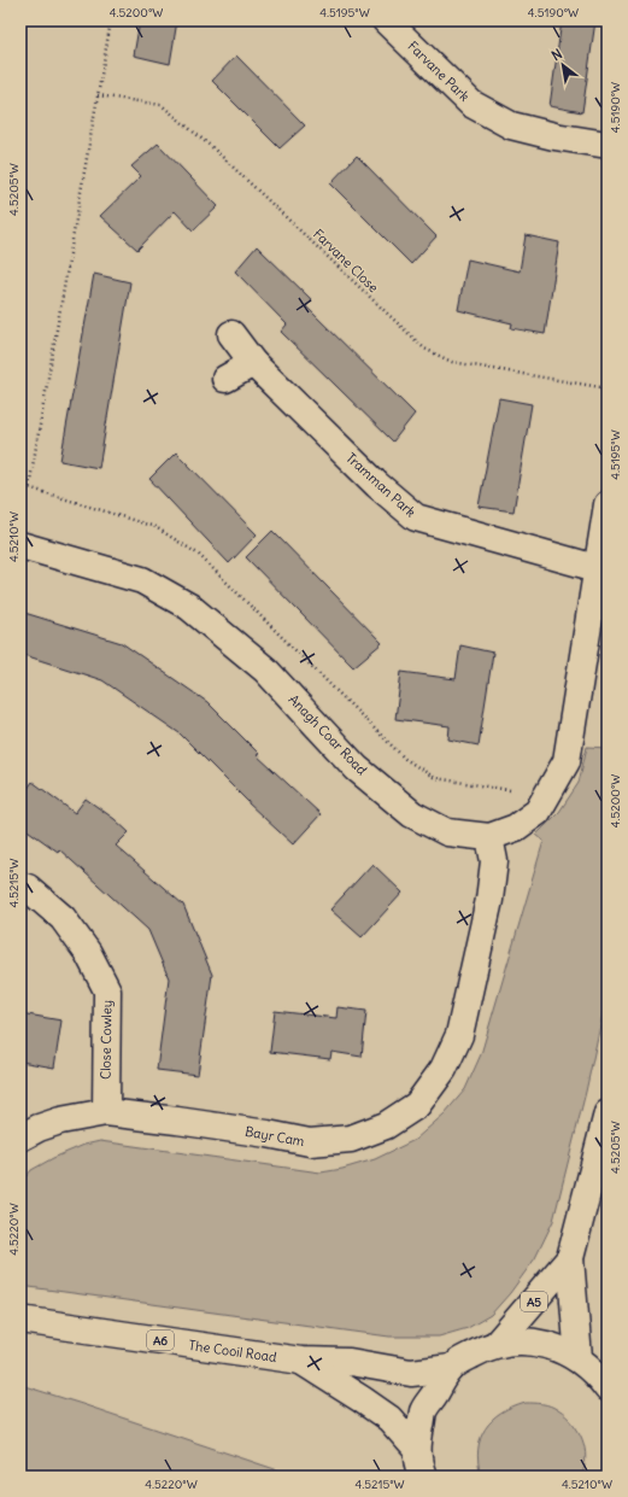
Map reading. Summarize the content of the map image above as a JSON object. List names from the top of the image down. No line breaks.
{"streets":{"main road":["Farvane Park","Tramman Park","Anagh Coar Road","Close Cowley","Bayr Cam","A5","A6","The Cooil Road"],"path":["Farvane Close"]},"crossings":[["Tramman Park","Anagh Coar Road"],["Anagh Coar Road","Bayr Cam"],["Close Cowley","Bayr Cam"]],"north":"top left","coordinates":["4.5200°W","4.5195°W","4.5190°W","4.5205°W","4.5210°W","4.5215°W","4.5220°W"]}
